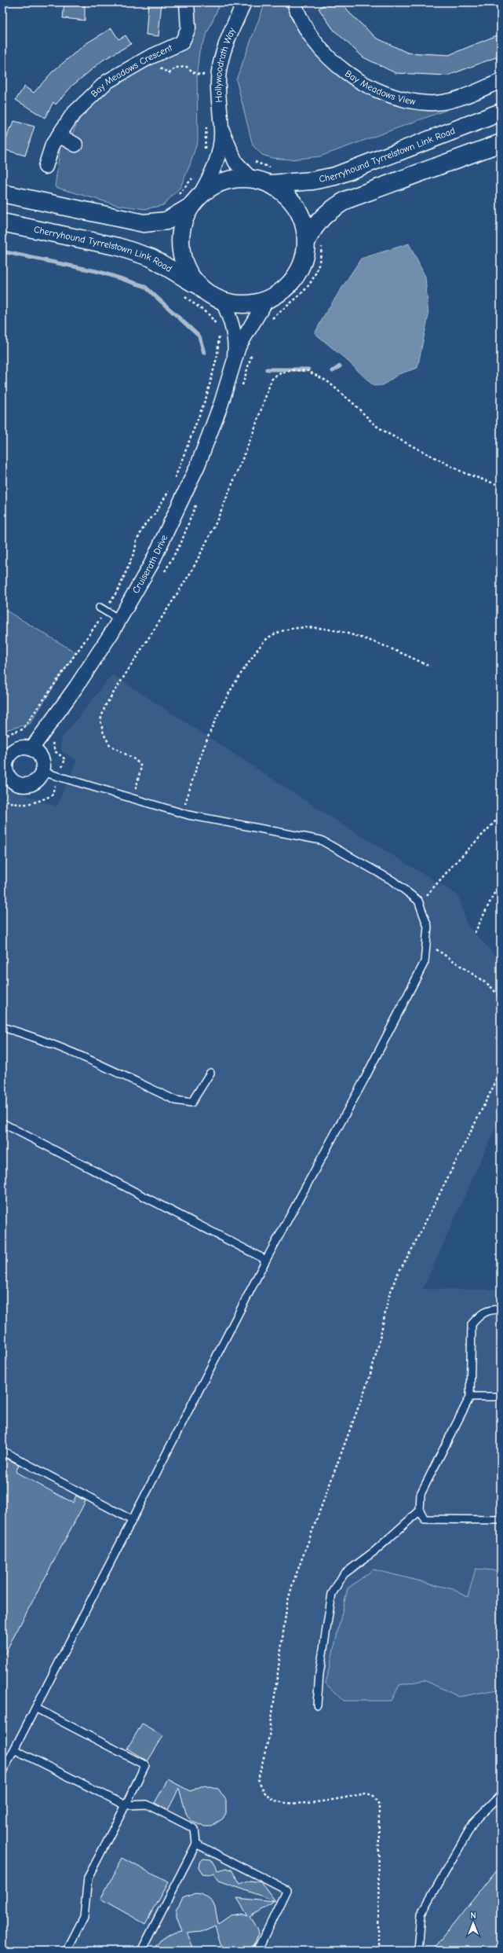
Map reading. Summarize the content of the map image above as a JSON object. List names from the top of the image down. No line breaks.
{"streets":{"street":["Hollywoodrath Way","Bay Meadows Crescent","Bay Meadows View","Cherryhound Tyrrelstown Link Road","Cruiserath Drive"]},"north":"top"}
